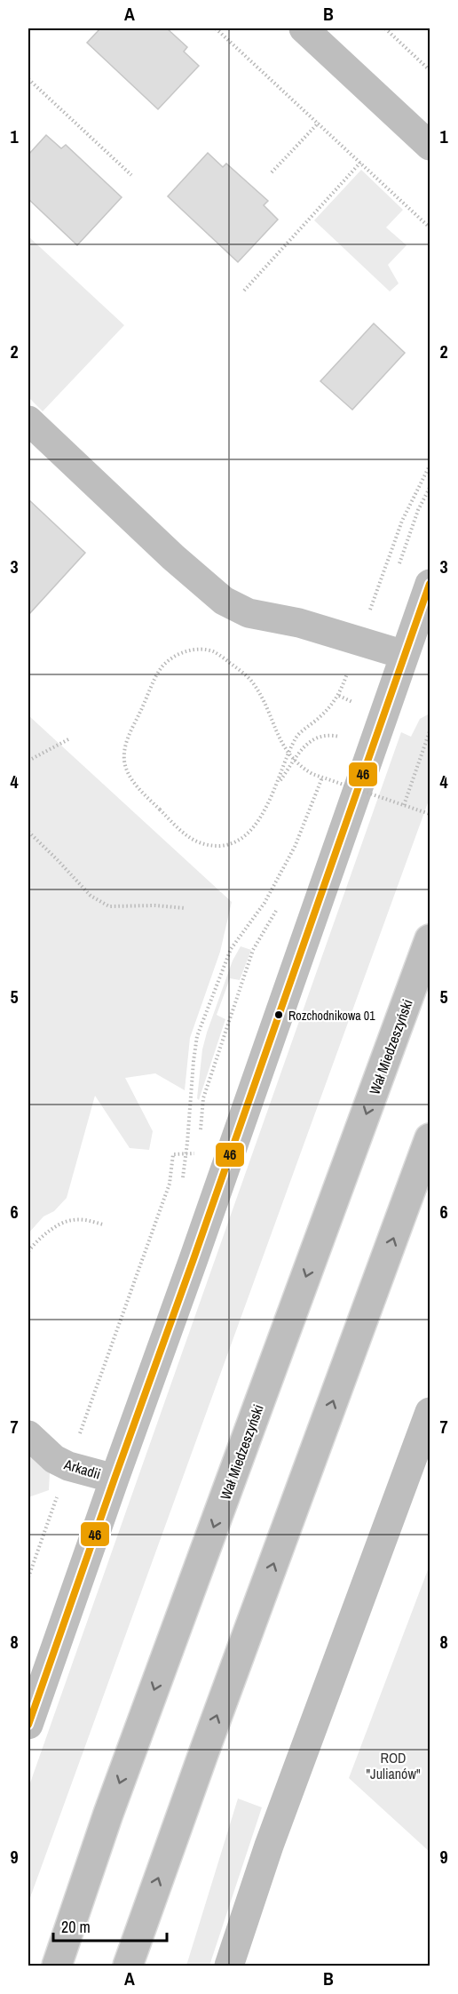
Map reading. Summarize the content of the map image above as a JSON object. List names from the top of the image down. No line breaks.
{"streets":{"main road":["Wał Miedzeszyński","Arkadii"]},"parks":["ROD \"Julianów\""],"places":["Rozchodnikowa 01"],"lines":["transit line 46"],"scale_bar":"20 m","grid":{"columns":["A","B"],"rows":["1","2","3","4","5","6","7","8","9"]}}
